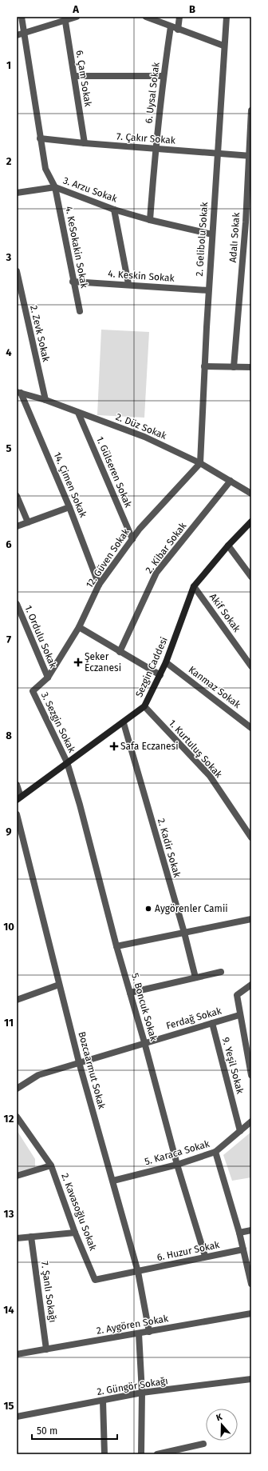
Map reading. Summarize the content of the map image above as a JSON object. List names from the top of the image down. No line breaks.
{"streets":{"main road":["Sezgin Caddesi"],"street":["6. Çam Sokak","6. Uysal Sokak","7. Çakır Sokak","3. Arzu Sokak","Adalı Sokak","2. Gelibolu Sokak","4. KeSokakin Sokak","4. Keskin Sokak","2. Zevk Sokak","2. Düz Sokak","1. Gülseren Sokak","14. Çimen Sokak","2. Kibar Sokak","12. Güven Sokak","Akif Sokak","1. Ordulu Sokak","Kanmaz Sokak","3. Sezgin Sokak","1. Kurtuluş Sokak","2. Kadir Sokak","5. Boncuk Sokak","Ferdağ Sokak","9. Yeşil Sokak","Bozcaarmut Sokak","5. Karaca Sokak","2. Kavasoğlu Sokak","6. Huzur Sokak","7. Şanlı Sokağı","2. Aygören Sokak","2. Güngör Sokağı"]},"crossings":[["6. Çam Sokak","7. Çakır Sokak"],["6. Uysal Sokak","7. Çakır Sokak"],["6. Uysal Sokak","3. Arzu Sokak"],["7. Çakır Sokak","3. Arzu Sokak"],["7. Çakır Sokak","Adalı Sokak"],["7. Çakır Sokak","2. Gelibolu Sokak"],["3. Arzu Sokak","2. Gelibolu Sokak"],["3. Arzu Sokak","4. KeSokakin Sokak"],["2. Gelibolu Sokak","4. Keskin Sokak"],["2. Gelibolu Sokak","2. Düz Sokak"],["2. Gelibolu Sokak","12. Güven Sokak"],["4. KeSokakin Sokak","4. Keskin Sokak"],["2. Zevk Sokak","2. Düz Sokak"],["2. Düz Sokak","1. Gülseren Sokak"],["2. Düz Sokak","14. Çimen Sokak"],["2. Düz Sokak","2. Kibar Sokak"],["2. Düz Sokak","12. Güven Sokak"],["1. Gülseren Sokak","12. Güven Sokak"],["14. Çimen Sokak","12. Güven Sokak"],["12. Güven Sokak","1. Ordulu Sokak"],["12. Güven Sokak","3. Sezgin Sokak"],["Akif Sokak","Sezgin Caddesi"],["1. Ordulu Sokak","3. Sezgin Sokak"],["Sezgin Caddesi","Kanmaz Sokak"],["Sezgin Caddesi","3. Sezgin Sokak"],["Sezgin Caddesi","1. Kurtuluş Sokak"],["Sezgin Caddesi","2. Kadir Sokak"],["Sezgin Caddesi","5. Boncuk Sokak"],["3. Sezgin Sokak","5. Boncuk Sokak"],["5. Boncuk Sokak","Ferdağ Sokak"],["5. Boncuk Sokak","5. Karaca Sokak"],["5. Boncuk Sokak","6. Huzur Sokak"],["Ferdağ Sokak","9. Yeşil Sokak"],["Ferdağ Sokak","Bozcaarmut Sokak"],["9. Yeşil Sokak","5. Karaca Sokak"],["Bozcaarmut Sokak","5. Karaca Sokak"],["Bozcaarmut Sokak","2. Kavasoğlu Sokak"],["Bozcaarmut Sokak","6. Huzur Sokak"],["Bozcaarmut Sokak","2. Aygören Sokak"],["2. Kavasoğlu Sokak","6. Huzur Sokak"],["7. Şanlı Sokağı","2. Aygören Sokak"]],"places":{"health":["Şeker Eczanesi","Safa Eczanesi"],"other":["Aygörenler Camii"]},"scale_bar":"50 m","north":"top","grid":{"columns":["A","B"],"rows":["1","2","3","4","5","6","7","8","9","10","11","12","13","14","15"]}}
